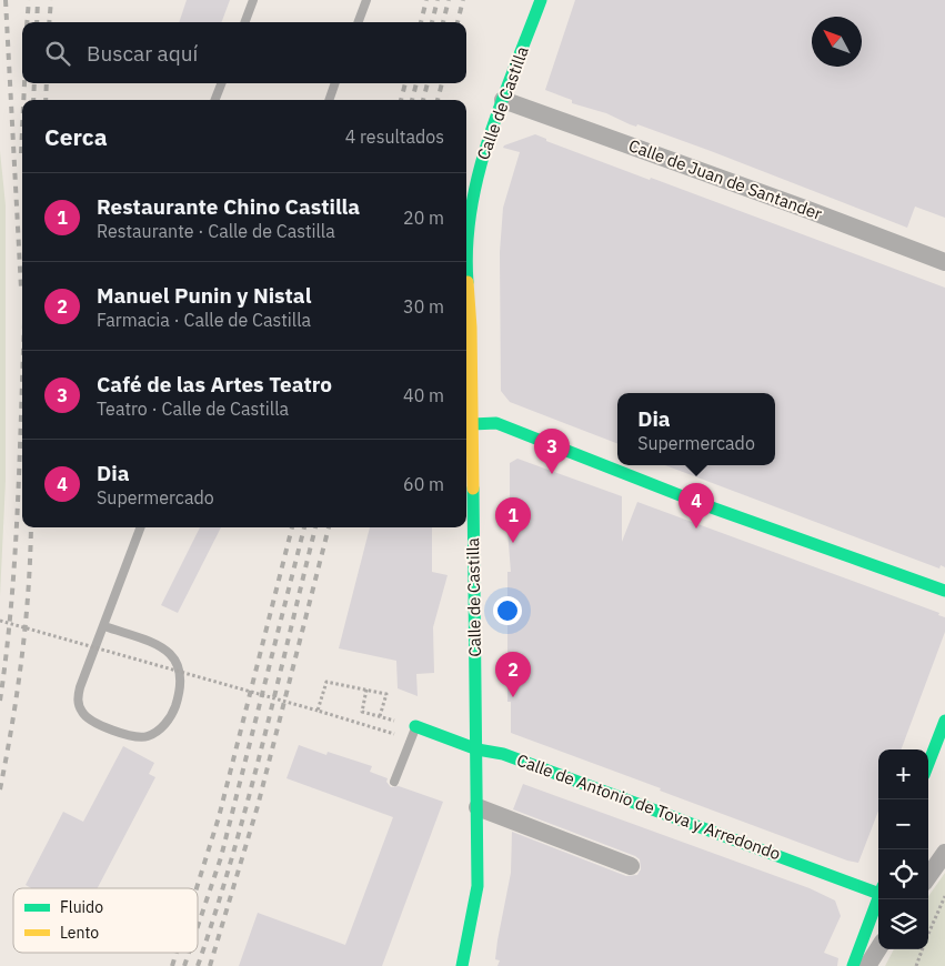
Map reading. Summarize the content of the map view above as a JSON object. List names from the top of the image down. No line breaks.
{"streets":{"main road":["Calle de Castilla","Calle de Antonio de Tova y Arredondo"],"street":["Calle de Juan de Santander"]},"crossings":[["Calle de Castilla","Calle de Juan de Santander"],["Calle de Castilla","Calle de Antonio de Tova y Arredondo"]],"legend":["Fluido","Lento"],"north":"top left","page":{"search":"Buscar aquí","heading":["Cerca","4 resultados"],"list":[{"mark":"1","name":"Restaurante Chino Castilla","note":"Restaurante · Calle de Castilla","value":"20 m"},{"mark":"2","name":"Manuel Punin y Nistal","note":"Farmacia · Calle de Castilla","value":"30 m"},{"mark":"3","name":"Café de las Artes Teatro","note":"Teatro · Calle de Castilla","value":"40 m"},{"mark":"4","name":"Dia","note":"Supermercado","value":"60 m"}],"popup":["Dia","Supermercado"],"pins":["3","4","1","2"],"map_buttons":["+","−"]}}
